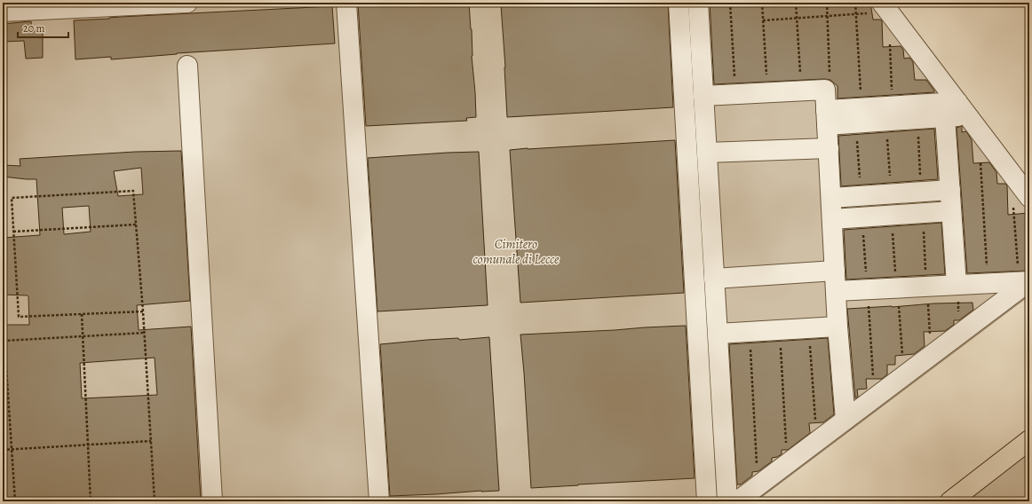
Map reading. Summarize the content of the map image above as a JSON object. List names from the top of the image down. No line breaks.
{"parks":["Cimitero comunale di Lecce"],"scale_bar":"20 m"}
